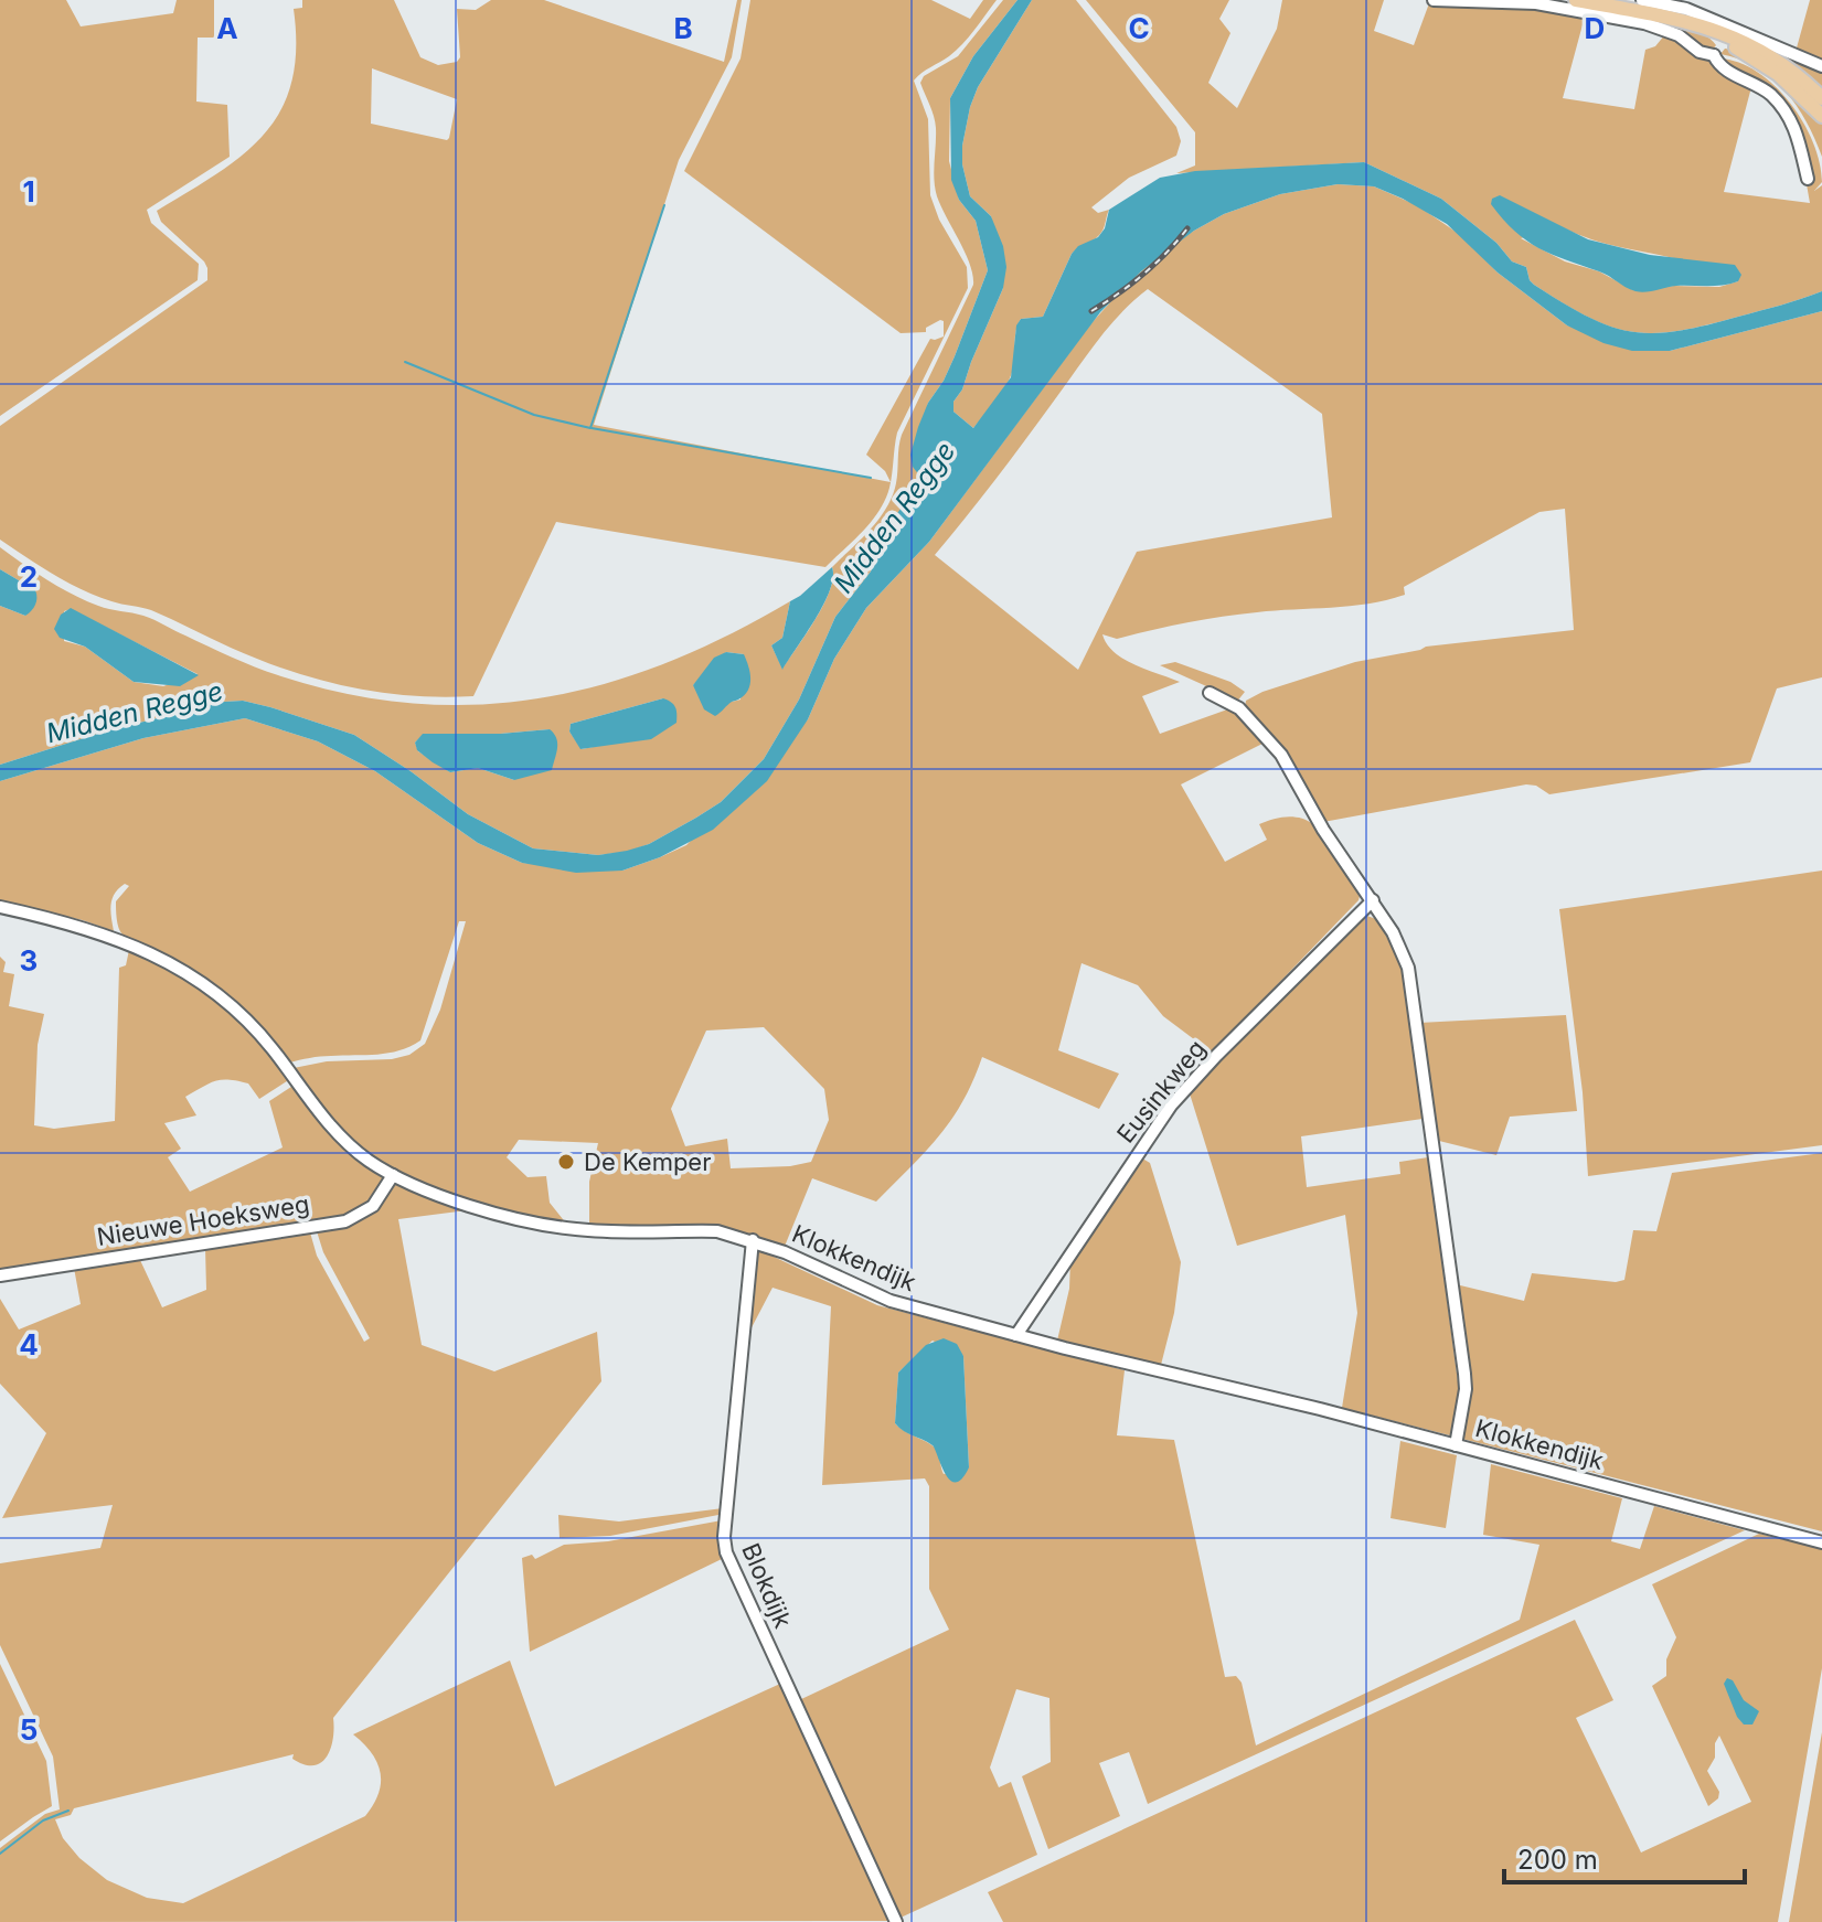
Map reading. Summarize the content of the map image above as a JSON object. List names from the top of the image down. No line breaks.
{"streets":{"street":["Eusinkweg","Nieuwe Hoeksweg","Klokkendijk","Blokdijk"]},"crossings":[["Eusinkweg","Klokkendijk"],["Nieuwe Hoeksweg","Klokkendijk"],["Klokkendijk","Blokdijk"]],"water":["Midden Regge"],"places":["De Kemper"],"scale_bar":"200 m","grid":{"columns":["A","B","C","D"],"rows":["1","2","3","4","5"]}}
